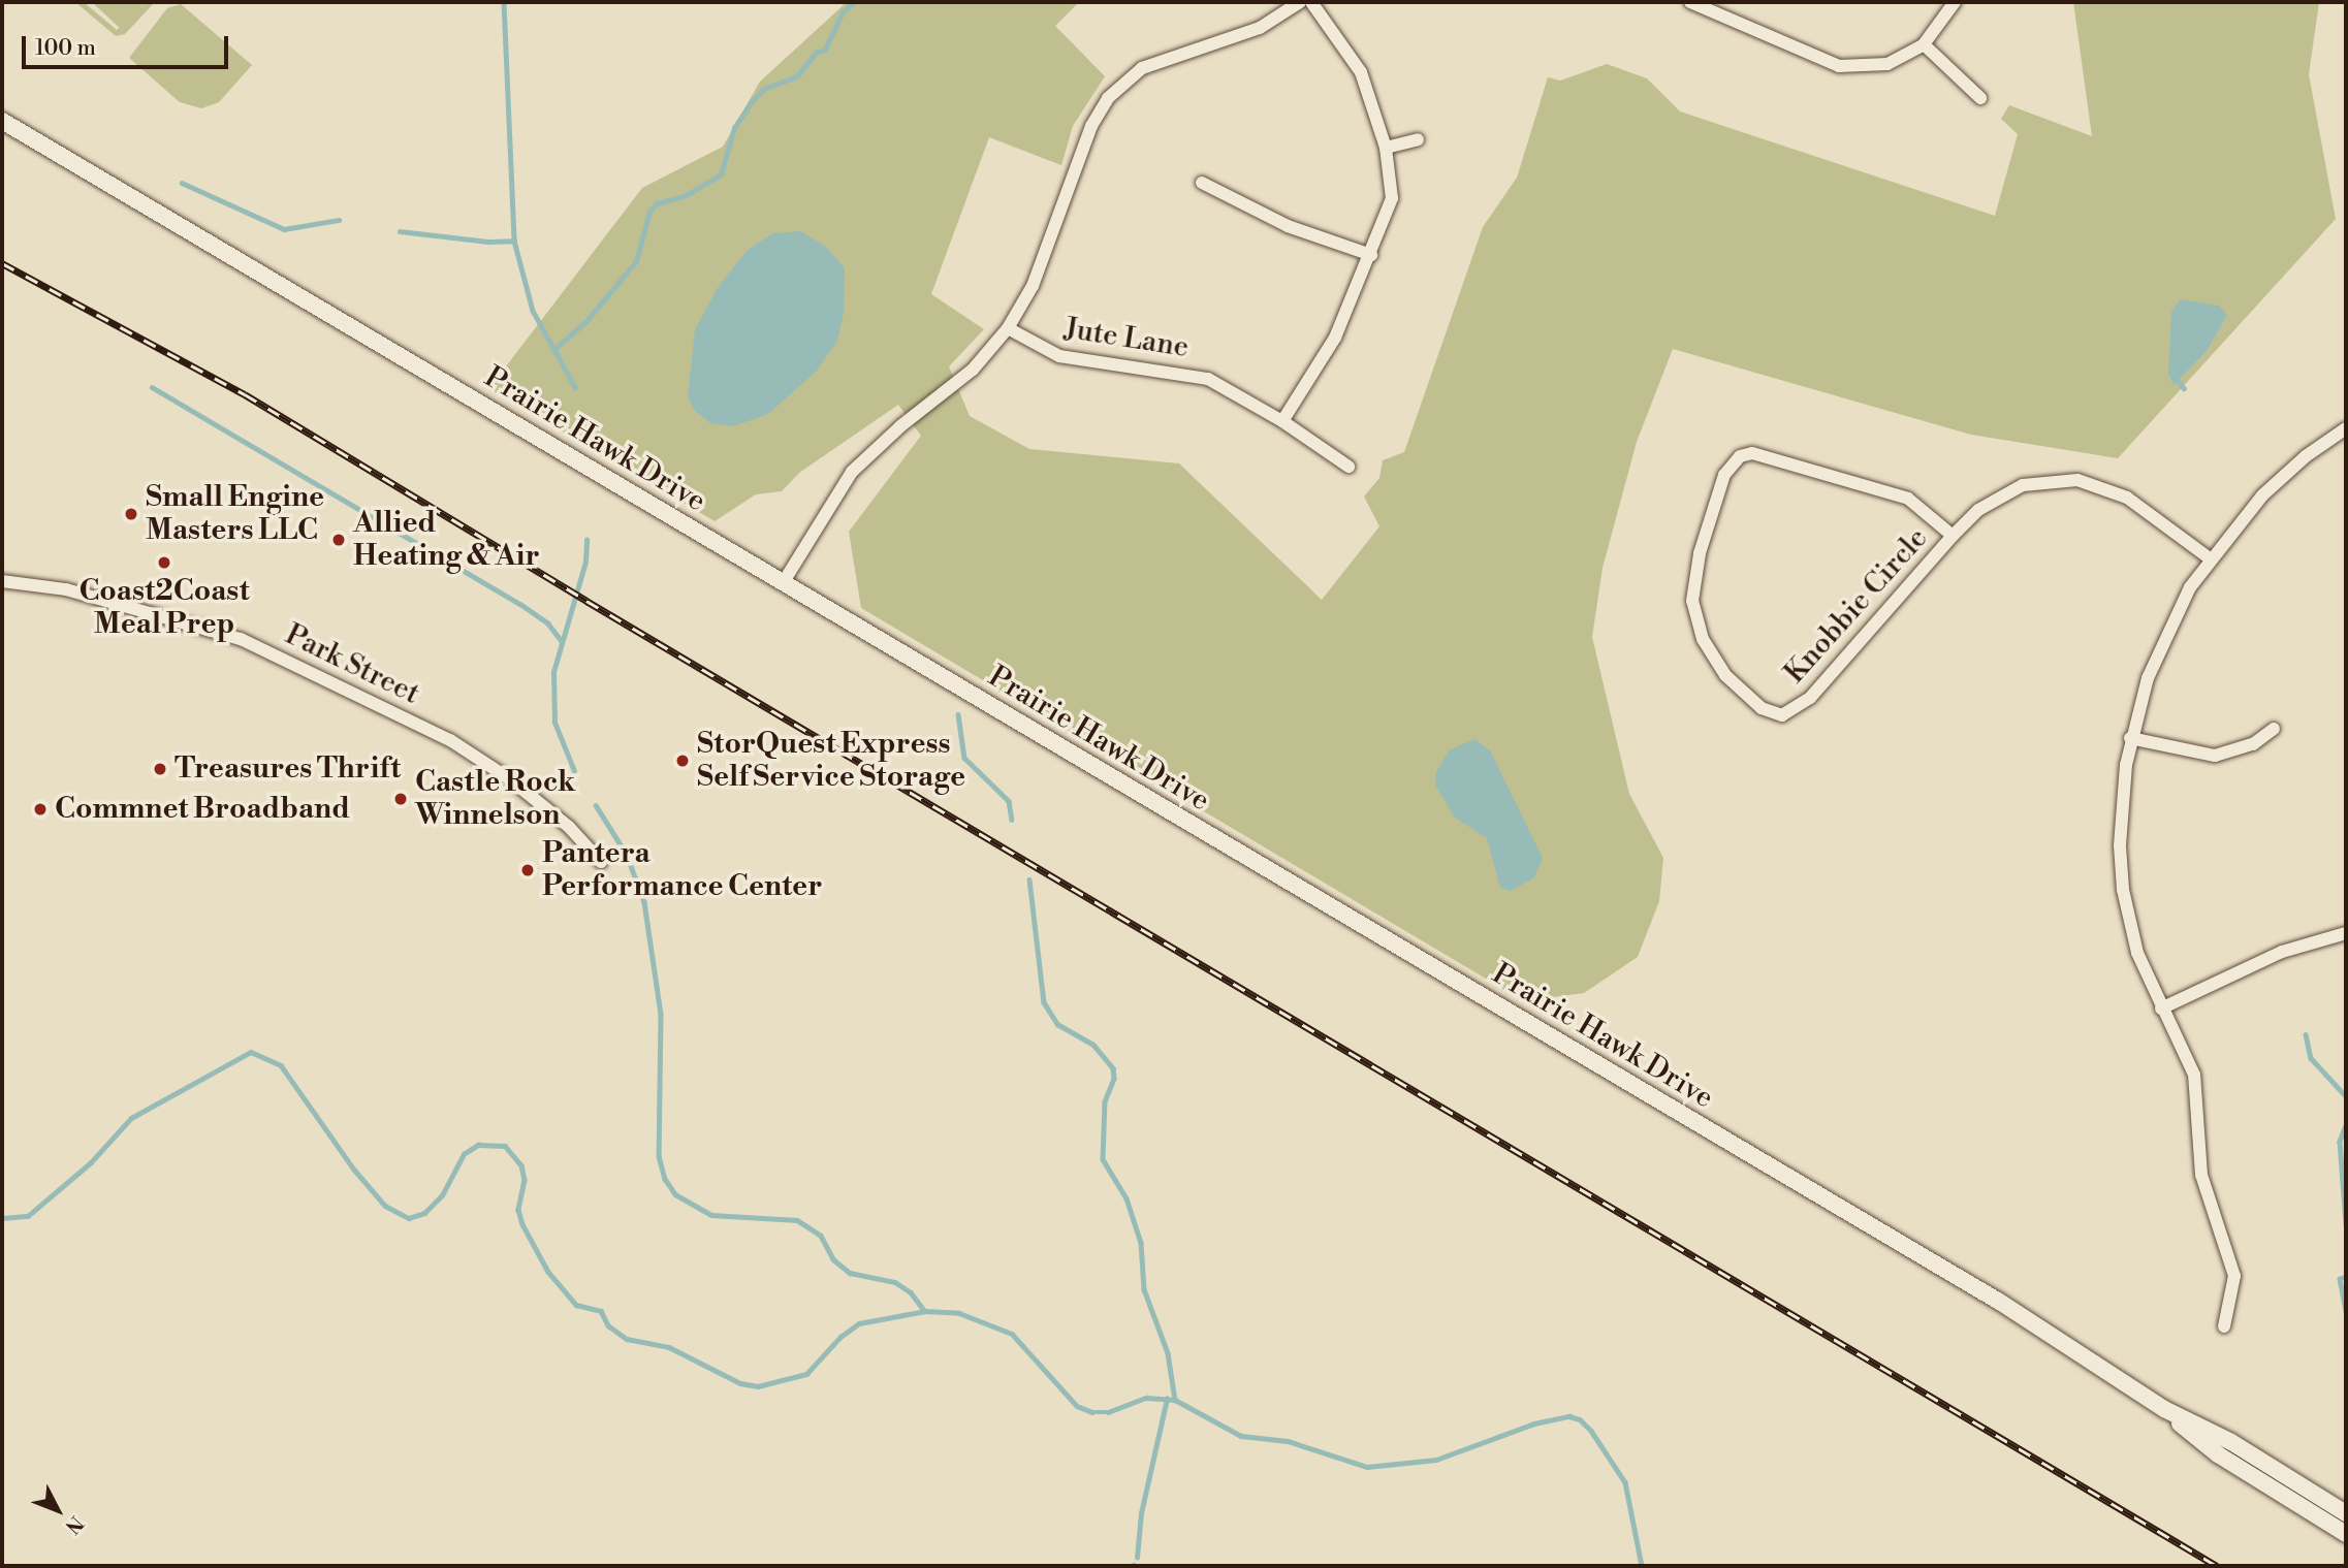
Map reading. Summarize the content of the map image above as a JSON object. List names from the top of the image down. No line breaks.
{"streets":{"street":["Jute Lane","Prairie Hawk Drive","Knobbie Circle","Park Street"]},"places":["Small Engine Masters LLC","Allied Heating & Air","Coast2Coast Meal Prep","StorQuest Express Self Service Storage","Treasures Thrift","Castle Rock Winnelson","Commnet Broadband","Pantera Performance Center"],"scale_bar":"100 m","north":"bottom right"}
